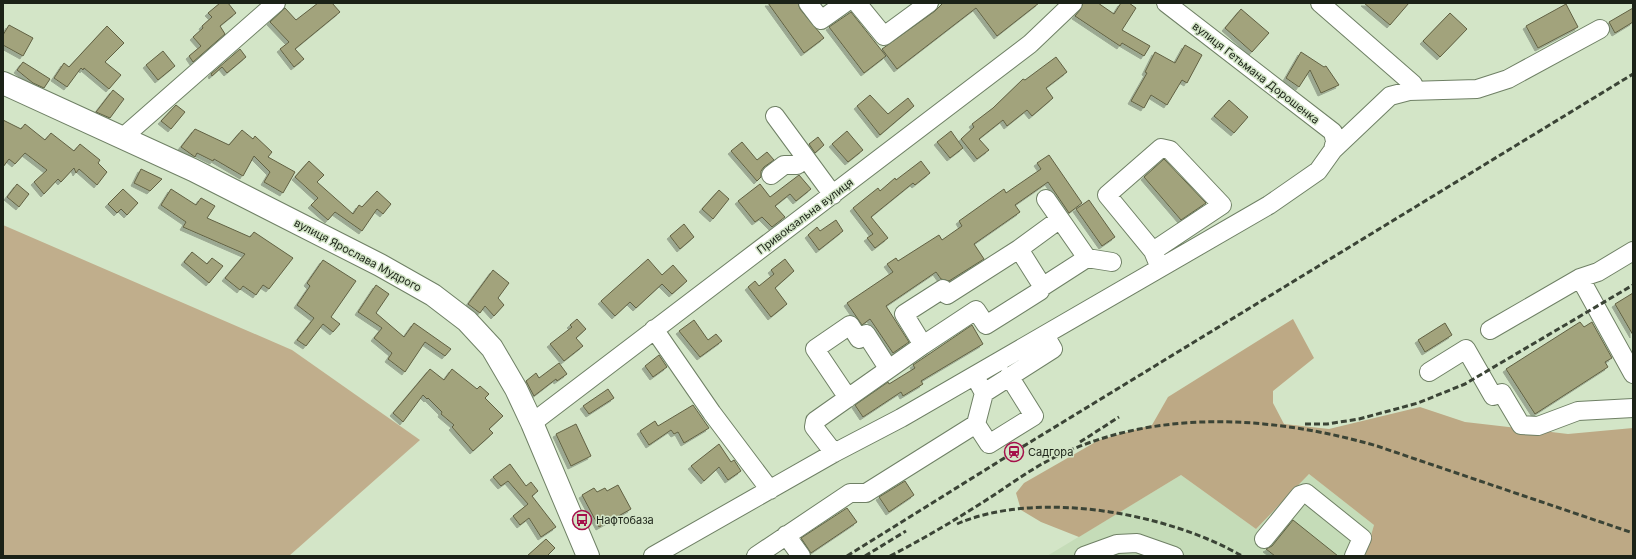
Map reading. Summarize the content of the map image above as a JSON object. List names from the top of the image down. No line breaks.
{"streets":{"main road":["вулиця Ярослава Мудрого"],"street":["вулиця Гетьмана Дорошенка","Привокзальна вулиця"]},"crossings":[["Привокзальна вулиця","вулиця Ярослава Мудрого"]],"places":{"station":["Садгора"],"bus stop":["Нафтобаза"]}}
